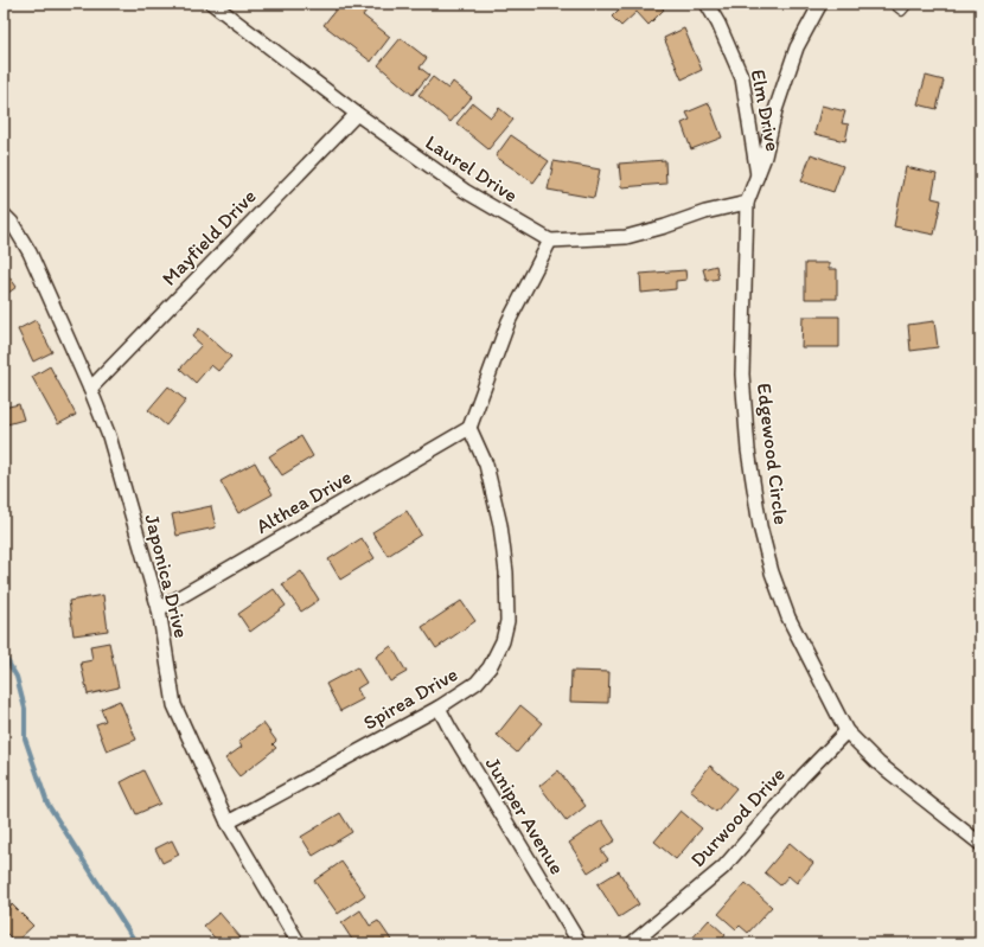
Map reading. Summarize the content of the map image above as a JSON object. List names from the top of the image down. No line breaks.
{"streets":{"street":["Elm Drive","Laurel Drive","Mayfield Drive","Edgewood Circle","Althea Drive","Japonica Drive","Spirea Drive","Juniper Avenue","Durwood Drive"]},"crossings":[["Elm Drive","Edgewood Circle"],["Laurel Drive","Mayfield Drive"],["Mayfield Drive","Japonica Drive"],["Edgewood Circle","Durwood Drive"],["Althea Drive","Japonica Drive"],["Althea Drive","Spirea Drive"],["Japonica Drive","Spirea Drive"],["Spirea Drive","Juniper Avenue"]]}
